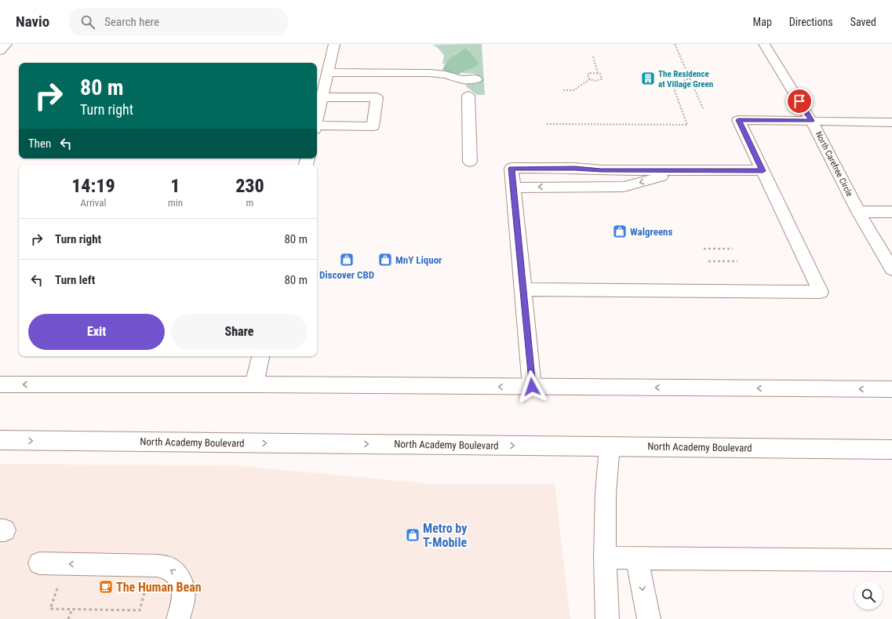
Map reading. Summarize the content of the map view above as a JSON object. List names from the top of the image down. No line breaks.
{"streets":{"main road":["North Carefree Circle","North Academy Boulevard"]},"places":{"building":["The Residence at Village Green"],"shop":["Walgreens","Discover CBD","MnY Liquor","Metro by T-Mobile"],"cafe":["The Human Bean"]},"page":{"header":"Navio","search":"Search here","nav":["Map","Directions","Saved"],"turn":["80 m","Turn right"],"then":"Then","eta":["14:19","Arrival","1","min","230","m"],"list":[{"name":"Turn right","value":"80 m"},{"name":"Turn left","value":"80 m"}],"buttons":["Exit","Share"]}}
